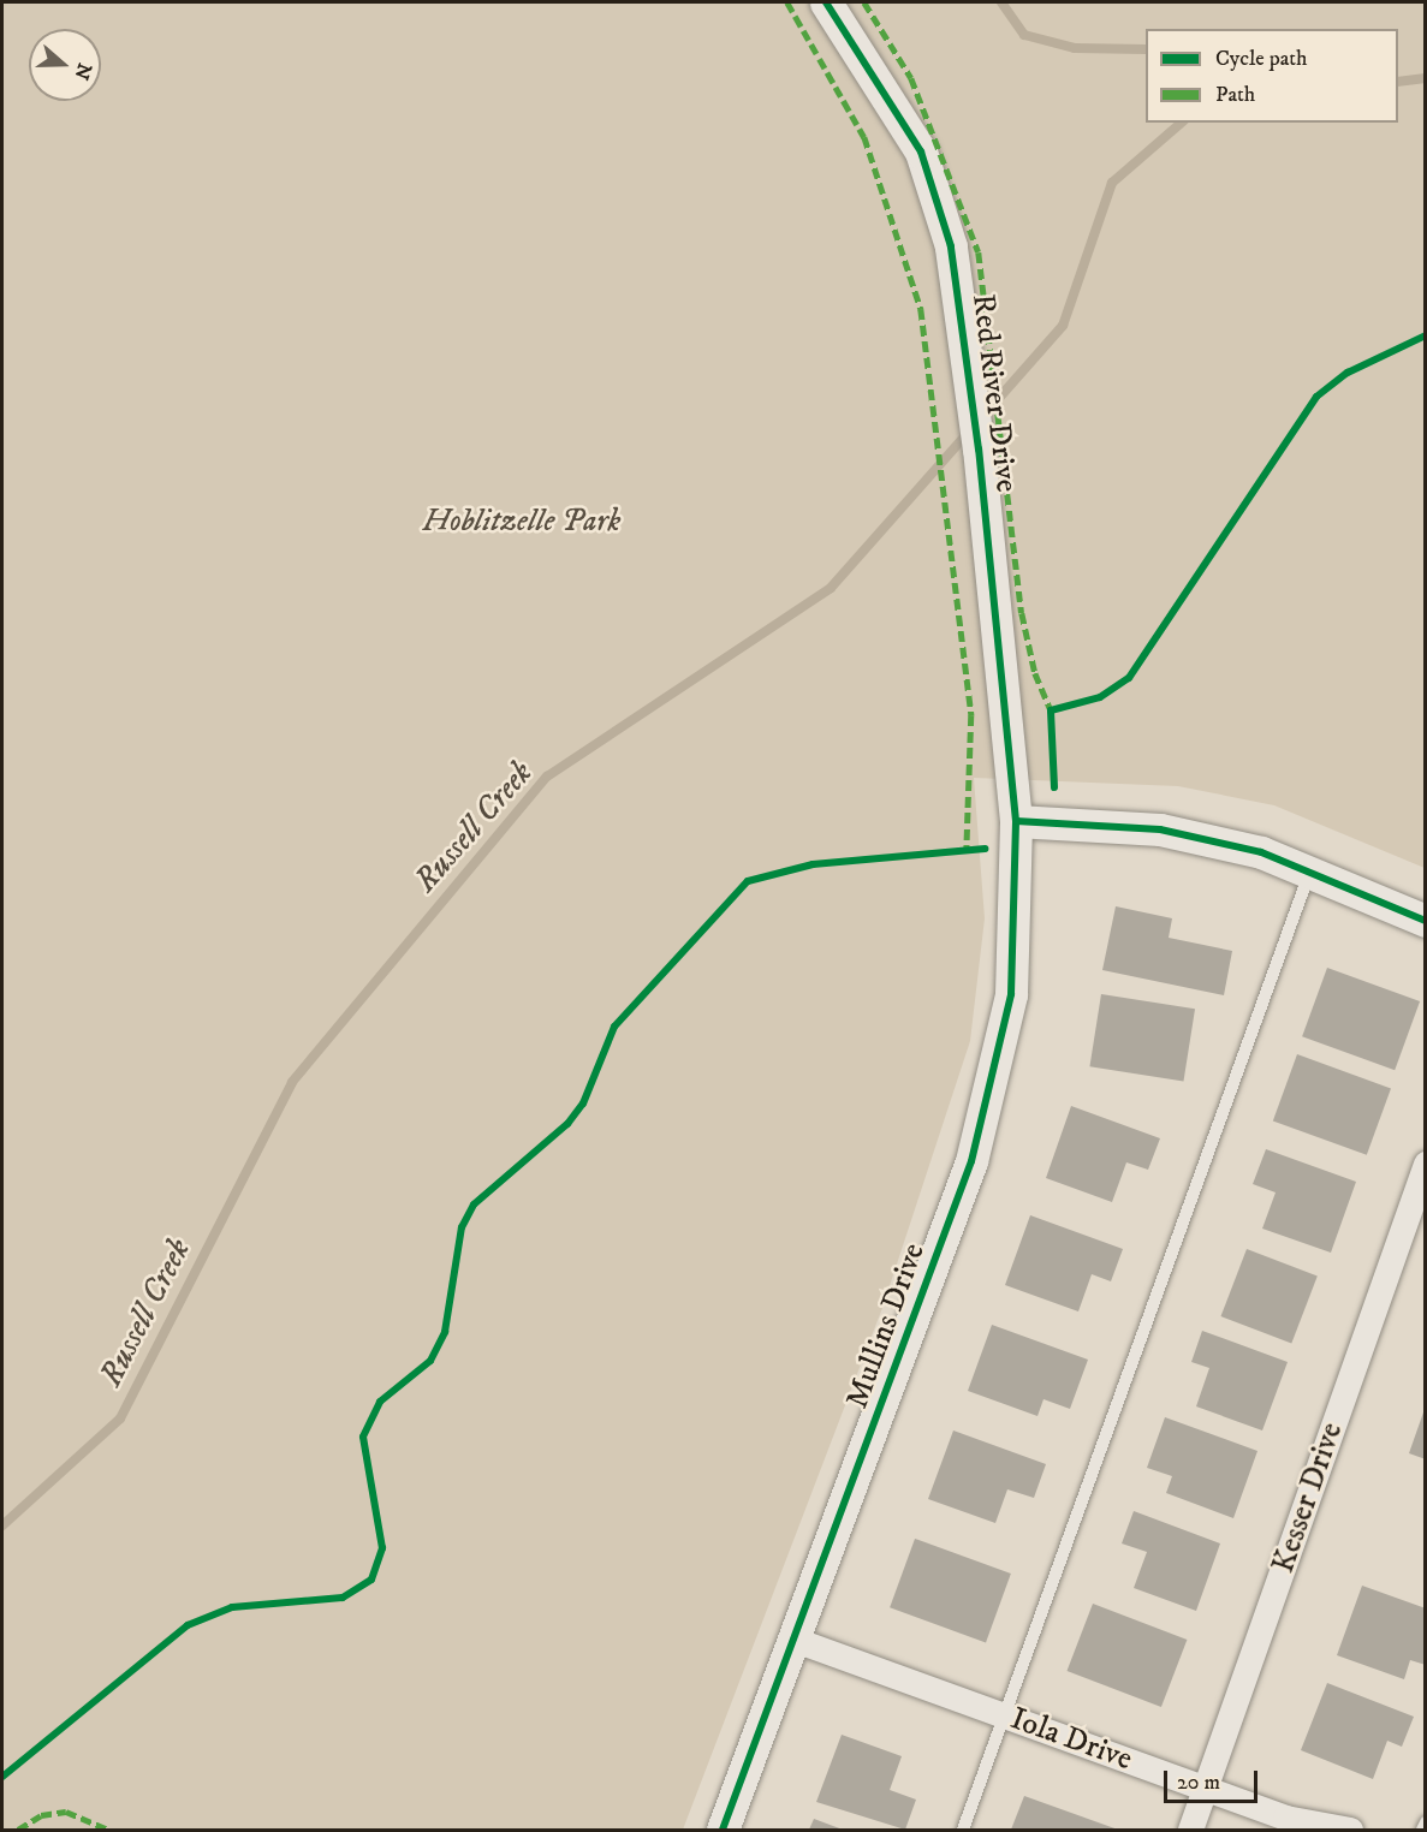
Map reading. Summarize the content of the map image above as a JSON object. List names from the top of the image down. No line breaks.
{"streets":{"street":["Red River Drive","Mullins Drive","Kesser Drive","Iola Drive"]},"crossings":[["Red River Drive","Mullins Drive"],["Mullins Drive","Iola Drive"],["Kesser Drive","Iola Drive"]],"water":["Russell Creek"],"parks":["Hoblitzelle Park"],"legend":["Cycle path","Path"],"scale_bar":"20 m","north":"right"}
